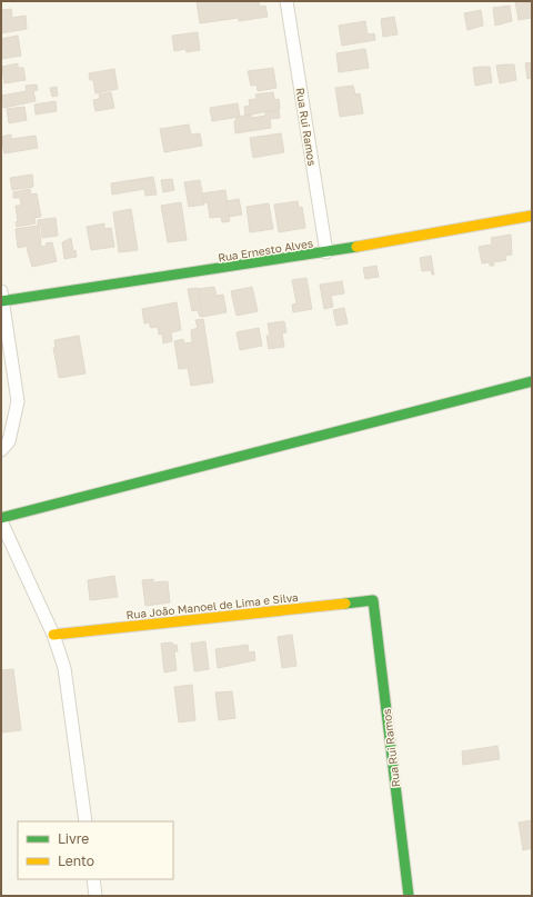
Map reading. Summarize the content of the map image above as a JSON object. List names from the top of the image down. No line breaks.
{"streets":{"main road":["Rua Rui Ramos","Rua Ernesto Alves","Rua João Manoel de Lima e Silva"]},"crossings":[["Rua Rui Ramos","Rua Ernesto Alves"],["Rua Rui Ramos","Rua João Manoel de Lima e Silva"]],"legend":["Livre","Lento"]}
